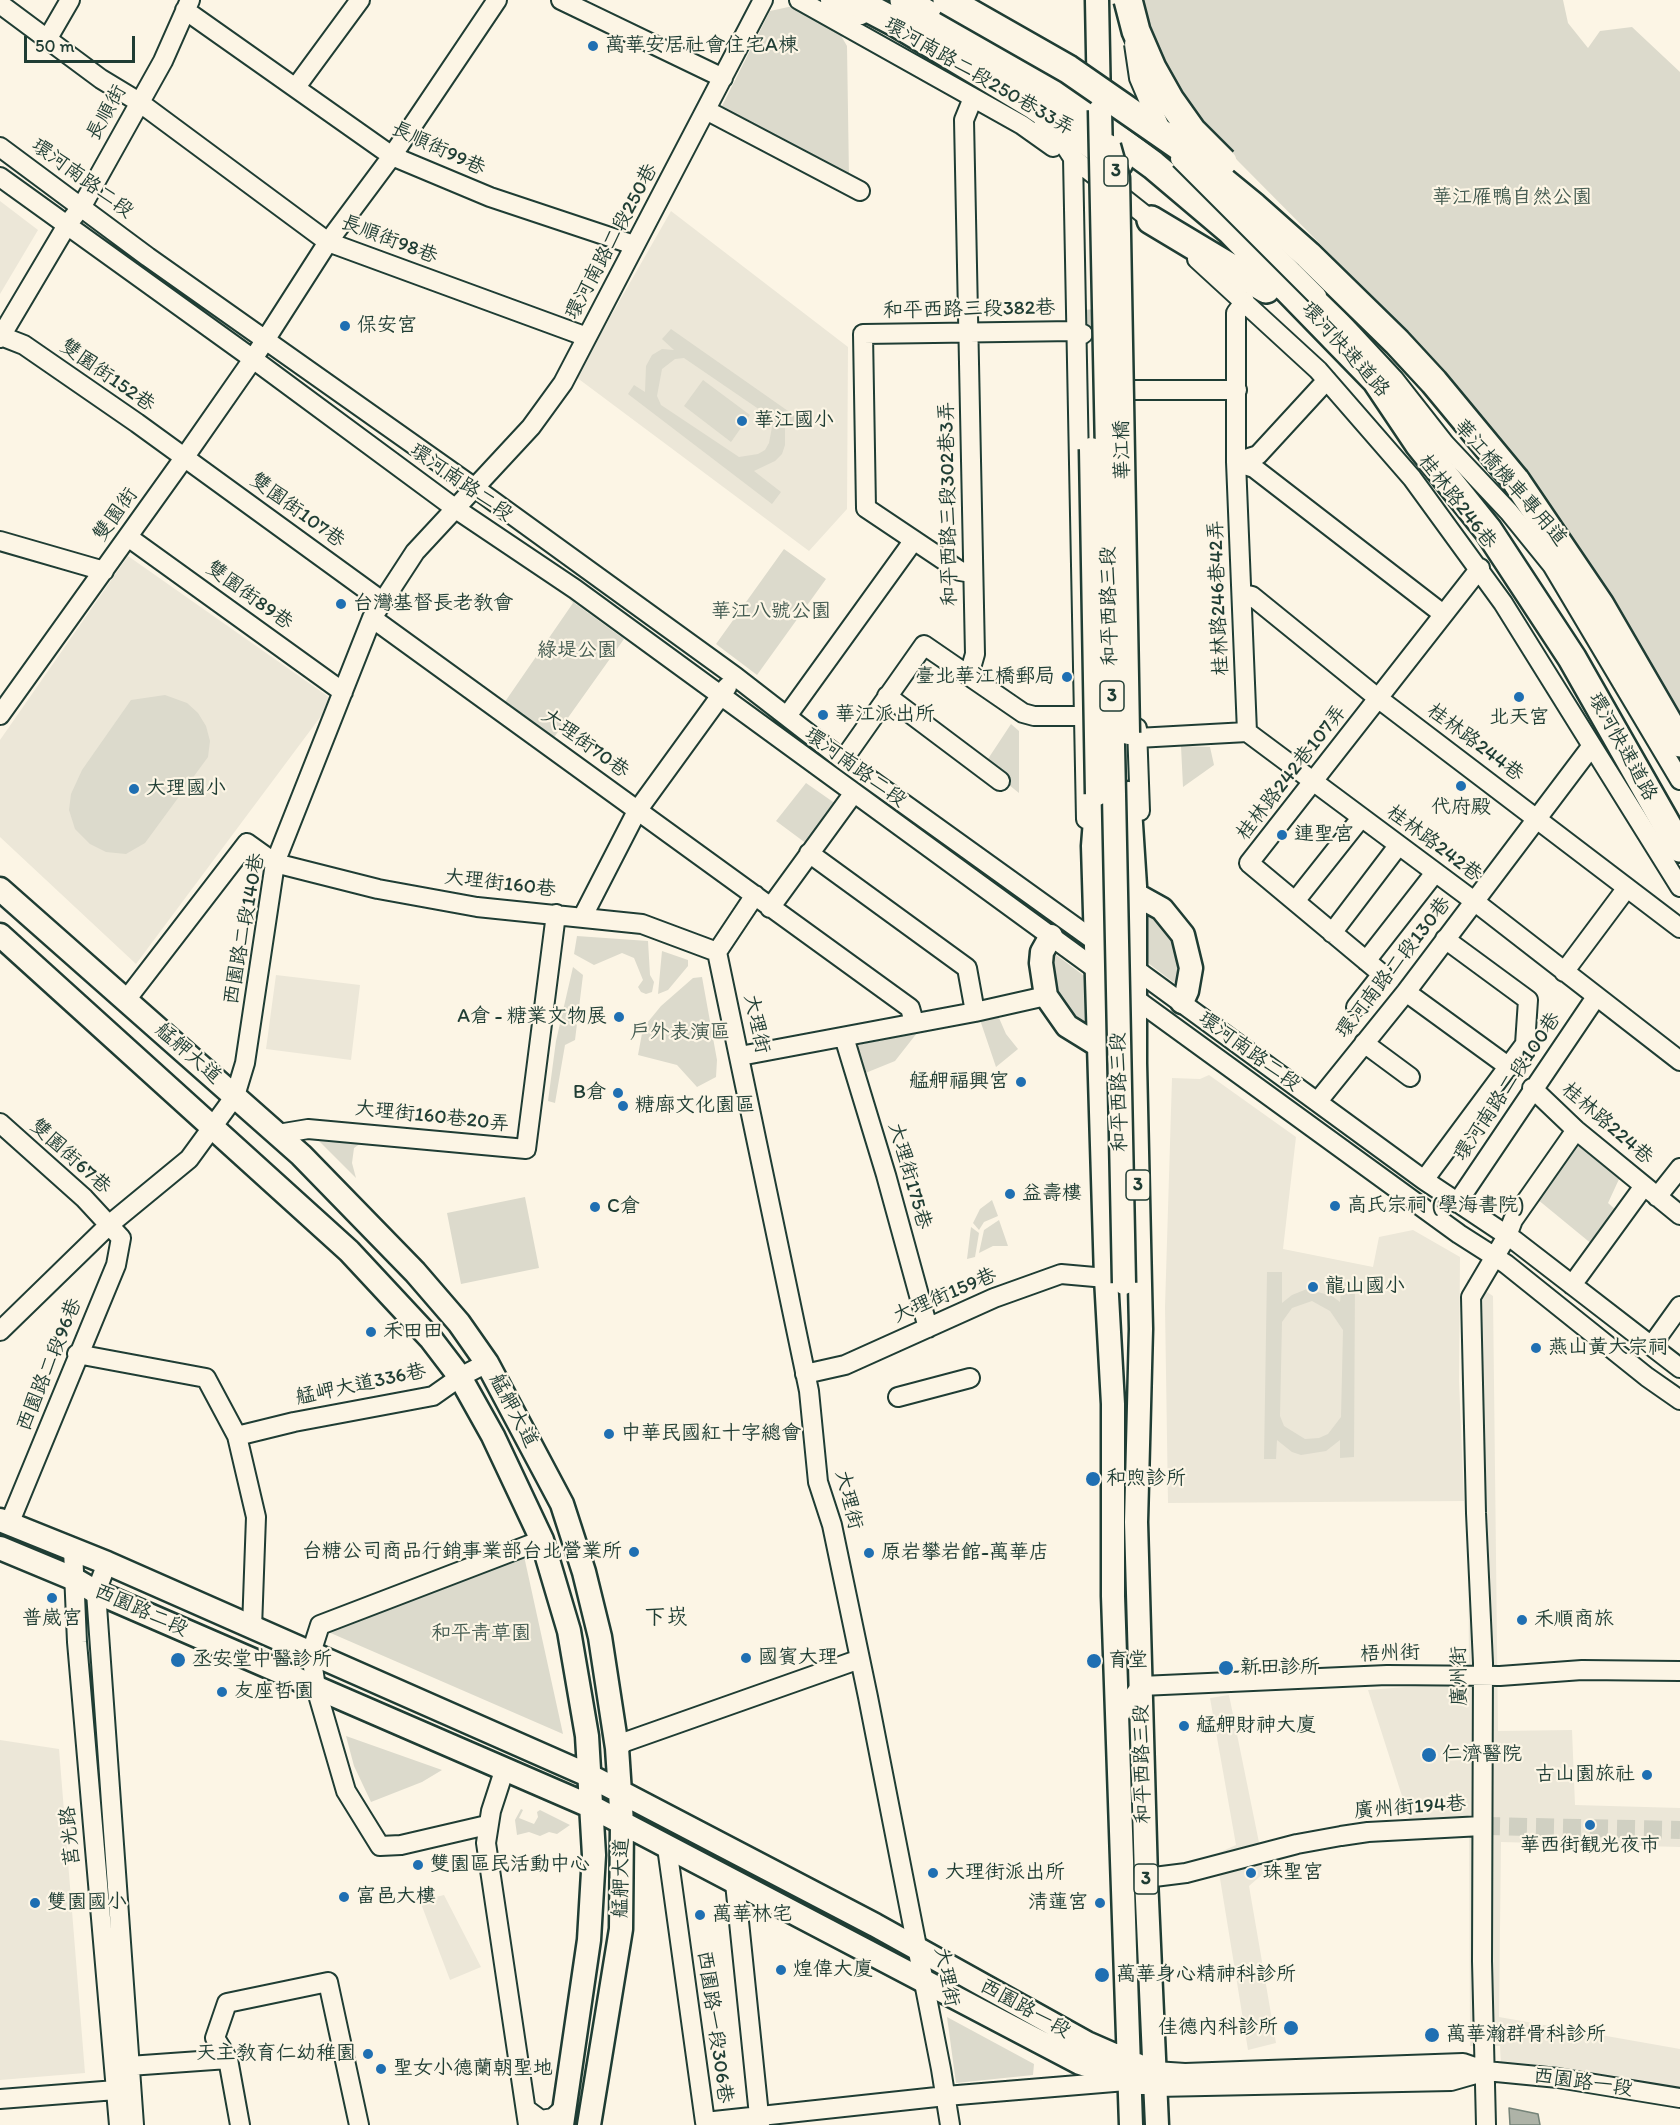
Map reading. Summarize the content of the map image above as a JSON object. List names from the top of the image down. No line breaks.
{"streets":{"highway":["環河快速道路"],"main road":["3","華江橋","和平西路三段","艋舺大道","西園路二段","西園路一段"],"street":["環河南路二段250巷33弄","長順街","長順街99巷","環河南路二段","長順街98巷","環河南路二段250巷","和平西路三段382巷","雙園街152巷","華江橋機車專用道","桂林路246巷","和平西路三段302巷3弄","雙園街107巷","雙園街","雙園街89巷","桂林路246巷42弄","桂林路244巷","大理街70巷","桂林路242巷107弄","桂林路242巷","大理街160巷","西園路二段140巷","環河南路二段130巷","大理街","環河南路二段100巷","大理街160巷20弄","桂林路224巷","雙園街67巷","大理街175巷","大理街159巷","西園路二段96巷","艋岬大道336巷","梧州街","廣州街","廣州街194巷","莒光路","西園路一段306巷"]},"crossings":[["環河南路二段250巷33弄","和平西路三段302巷3弄"],["環河南路二段250巷33弄","和平西路三段"],["長順街","長順街99巷"],["長順街","環河南路二段"],["長順街","長順街98巷"],["長順街","雙園街152巷"],["長順街99巷","環河南路二段250巷"],["長順街99巷","雙園街"],["環河南路二段","環河南路二段250巷"],["環河南路二段","雙園街"],["環河南路二段","和平西路三段"],["環河南路二段","西園路二段140巷"],["環河南路二段","環河南路二段130巷"],["環河南路二段","環河南路二段100巷"],["環河南路二段","廣州街"],["長順街98巷","環河南路二段250巷"],["長順街98巷","雙園街"],["環河南路二段250巷","西園路二段140巷"],["和平西路三段382巷","和平西路三段302巷3弄"],["和平西路三段382巷","和平西路三段"],["雙園街152巷","雙園街107巷"],["雙園街152巷","雙園街"],["華江橋","和平西路三段"],["桂林路246巷","桂林路246巷42弄"],["桂林路246巷","桂林路242巷107弄"],["桂林路246巷","環河南路二段130巷"],["雙園街107巷","雙園街"],["雙園街107巷","西園路二段140巷"],["雙園街","雙園街89巷"],["雙園街89巷","西園路二段140巷"],["桂林路246巷42弄","桂林路244巷"],["桂林路246巷42弄","桂林路242巷"],["和平西路三段","大理街159巷"],["和平西路三段","梧州街"],["和平西路三段","廣州街194巷"],["和平西路三段","西園路一段"],["桂林路244巷","桂林路242巷107弄"],["桂林路244巷","環河南路二段130巷"],["大理街70巷","西園路二段140巷"],["桂林路242巷107弄","桂林路242巷"],["桂林路242巷","環河南路二段130巷"],["桂林路242巷","環河南路二段100巷"],["大理街160巷","西園路二段140巷"],["大理街160巷","大理街"],["大理街160巷","大理街160巷20弄"],["西園路二段140巷","艋舺大道"],["西園路二段140巷","雙園街67巷"],["西園路二段140巷","西園路二段96巷"],["大理街","大理街159巷"],["大理街","西園路一段"],["艋舺大道","大理街160巷20弄"],["艋舺大道","艋岬大道336巷"],["艋舺大道","西園路二段"],["艋舺大道","西園路一段"],["環河南路二段100巷","桂林路224巷"],["桂林路224巷","廣州街"],["雙園街67巷","西園路二段96巷"],["大理街175巷","大理街159巷"],["西園路二段96巷","西園路二段"],["西園路二段","莒光路"],["西園路二段","西園路一段"],["梧州街","廣州街"],["廣州街","廣州街194巷"],["廣州街","西園路一段"],["西園路一段","西園路一段306巷"]],"districts":["下崁"],"parks":["華江雁鴨自然公園","華江八號公園","綠堤公園","戶外表演區","和平青草園"],"places":["萬華安居社會住宅A棟","保安宮","華江國小","台灣基督長老教會","臺北華江橋郵局","北天宮","華江派出所","代府殿","大理國小","連聖宮","A倉 - 糖業文物展","艋舺福興宮","B倉","糖廍文化園區","益壽樓","高氏宗祠 (學海書院)","C倉","龍山國小","禾田田","燕山黃大宗祠","中華民國紅十字總會","和煦診所","台糖公司商品行銷事業部台北營業所","原岩攀岩館-萬華店","普崴宮","禾順商旅","國賓大理","丞安堂中醫診所","育堂","新田診所","友座哲園","艋舺財神大廈","仁濟醫院","古山園旅社","華西街観光夜市","雙園區民活動中心","大理街派出所","珠聖宮","富邑大樓","雙園國小","清蓮宮","萬華林宅","煌偉大廈","萬華身心精神科診所","佳德內科診所","萬華瀚群骨科診所","天主教育仁幼稚園","聖女小德蘭朝聖地"],"scale_bar":"50 m"}
